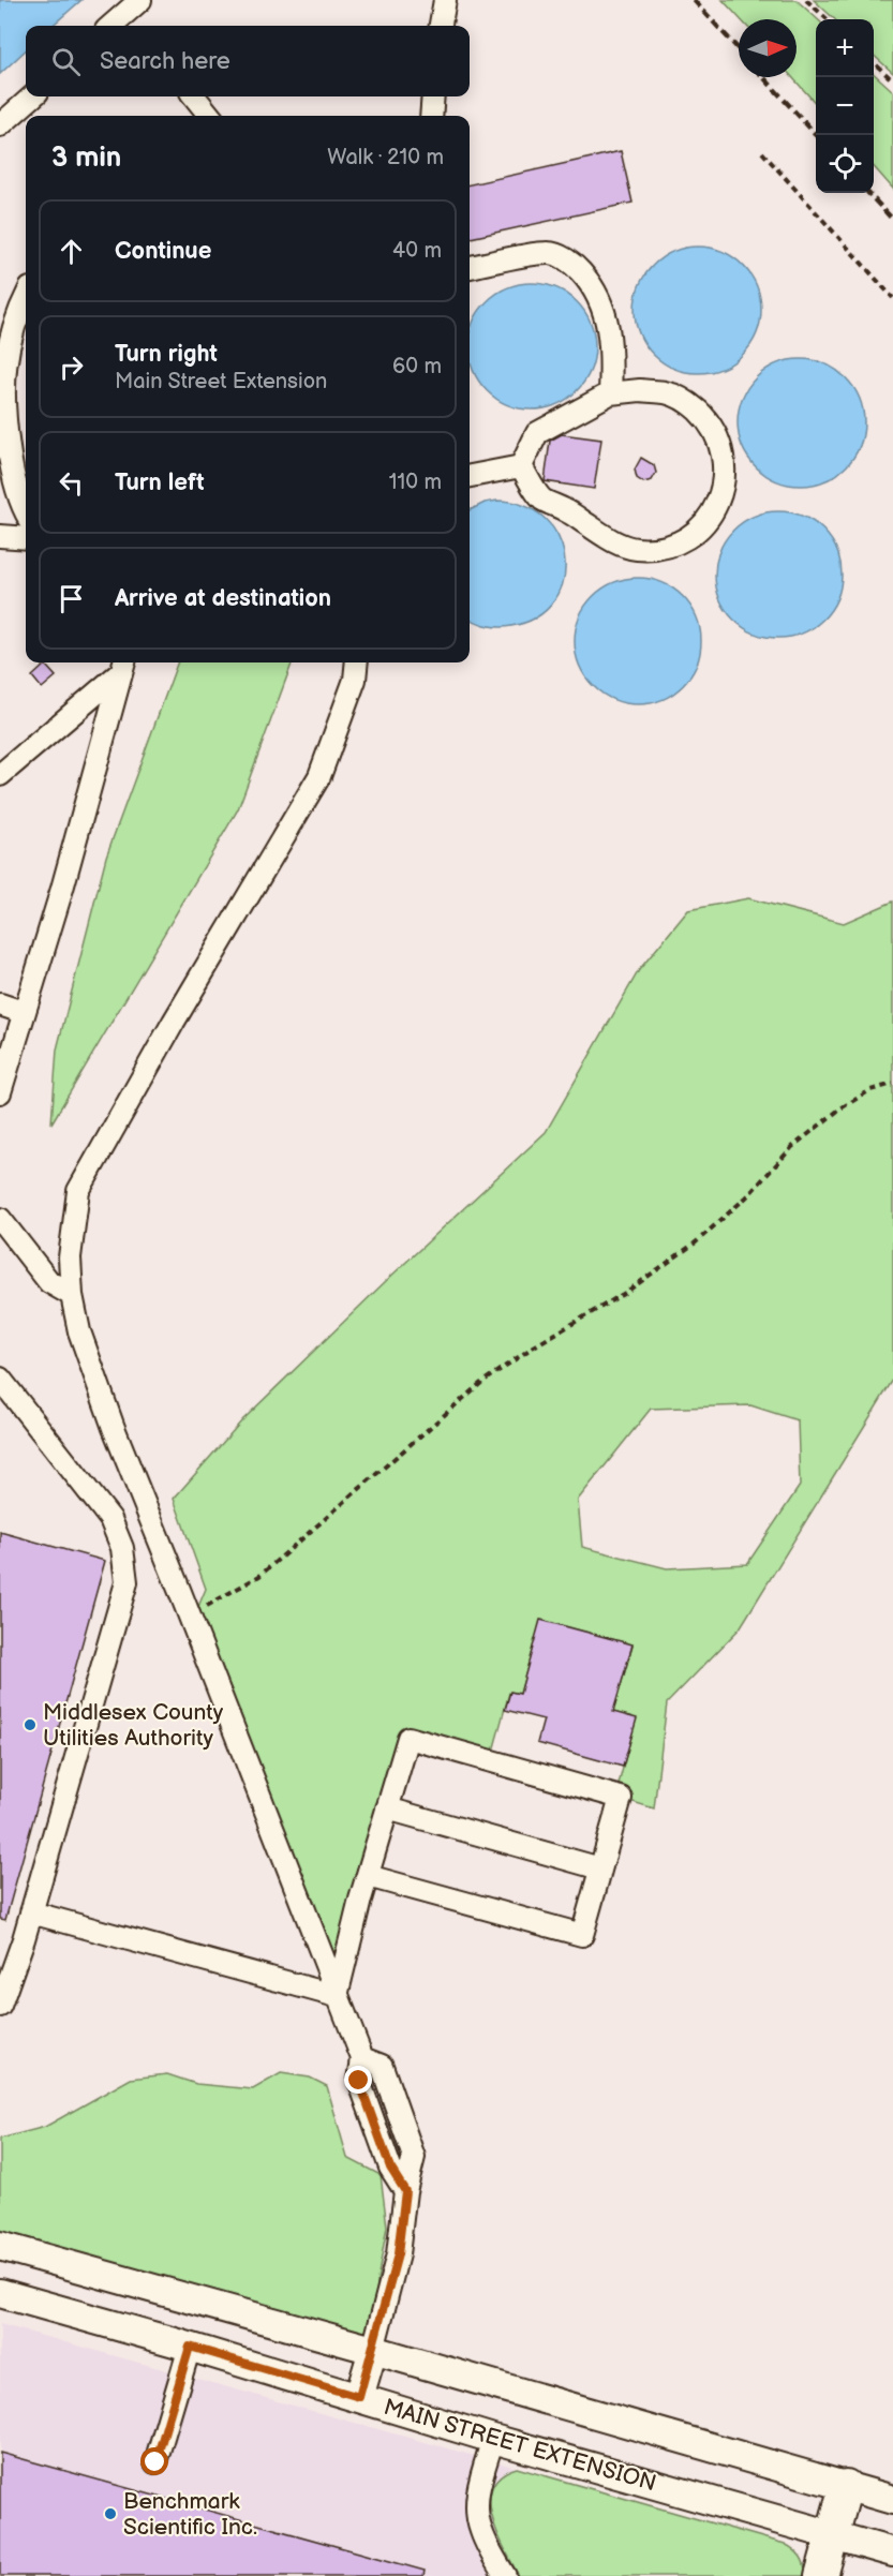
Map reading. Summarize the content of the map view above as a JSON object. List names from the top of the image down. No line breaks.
{"streets":{"main road":["MAIN STREET EXTENSION"]},"places":["Middlesex County Utilities Authority","Benchmark Scientific Inc."],"north":"right","page":{"map_buttons":["+","−"],"search":"Search here","heading":["3 min","Walk · 210 m"],"list":[["Continue","40 m"],["Turn right","Main Street Extension","60 m"],["Turn left","110 m"],"Arrive at destination"]}}
